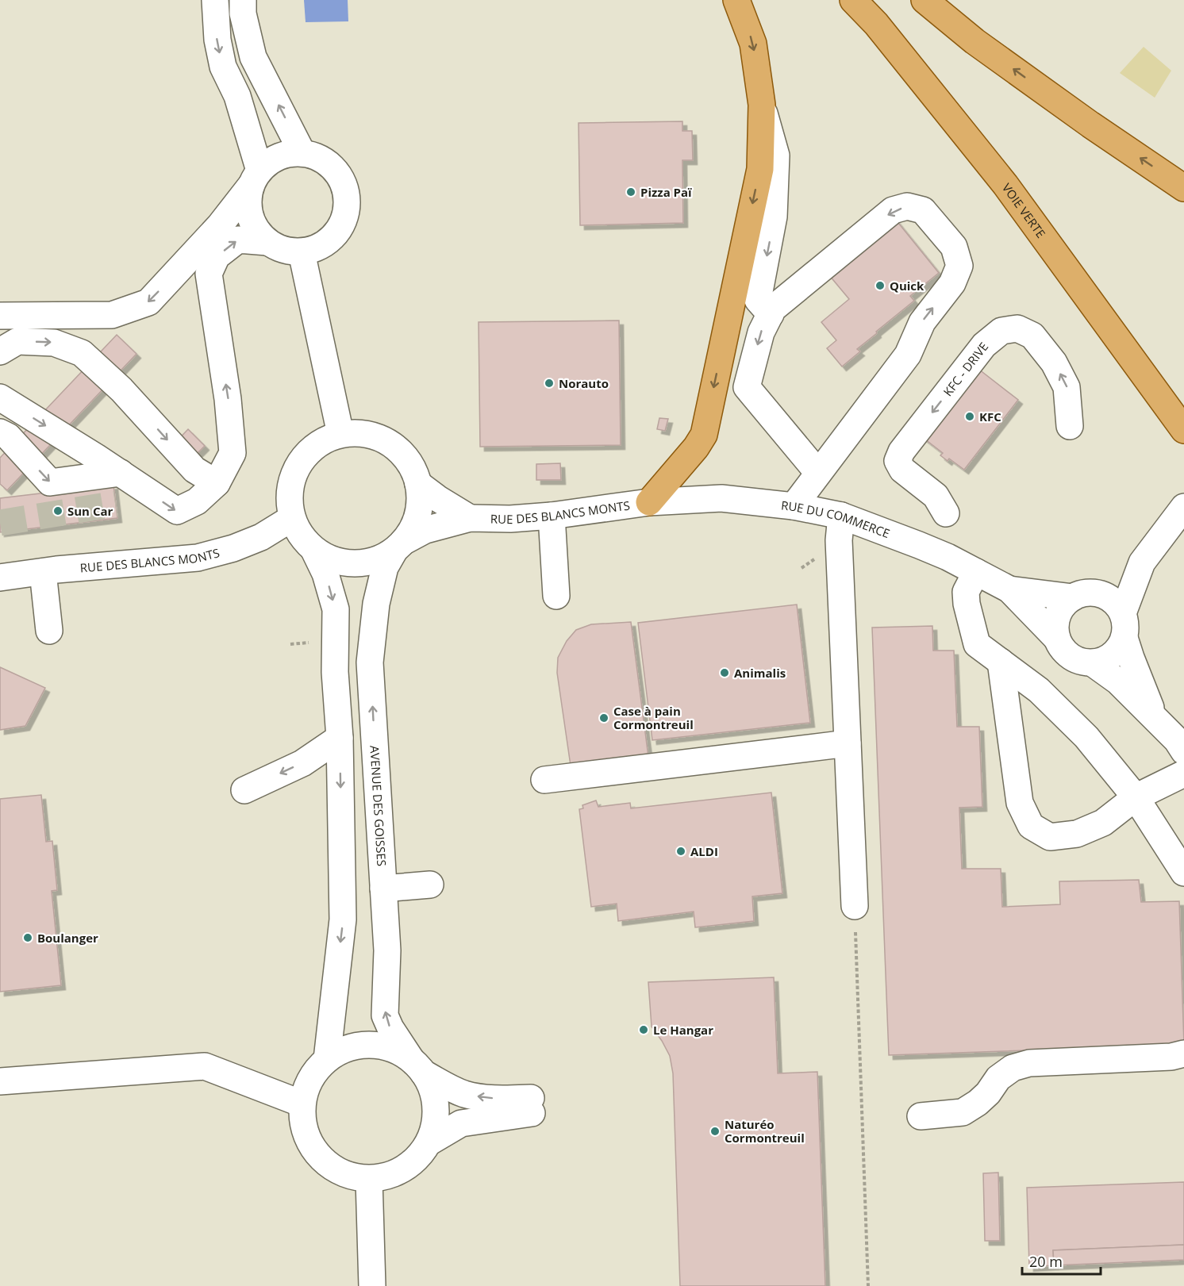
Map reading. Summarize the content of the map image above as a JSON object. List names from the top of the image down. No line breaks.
{"streets":{"main road":["VOIE VERTE"],"street":["KFC - DRIVE","RUE DES BLANCS MONTS","RUE DU COMMERCE","AVENUE DES GOISSES"]},"crossings":[["RUE DES BLANCS MONTS","RUE DU COMMERCE"],["RUE DES BLANCS MONTS","AVENUE DES GOISSES"]],"places":["Pizza Paï","Quick","Norauto","KFC","Sun Car","Animalis","Case à pain Cormontreuil","ALDI","Boulanger","Le Hangar","Naturéo Cormontreuil"],"scale_bar":"20 m"}
